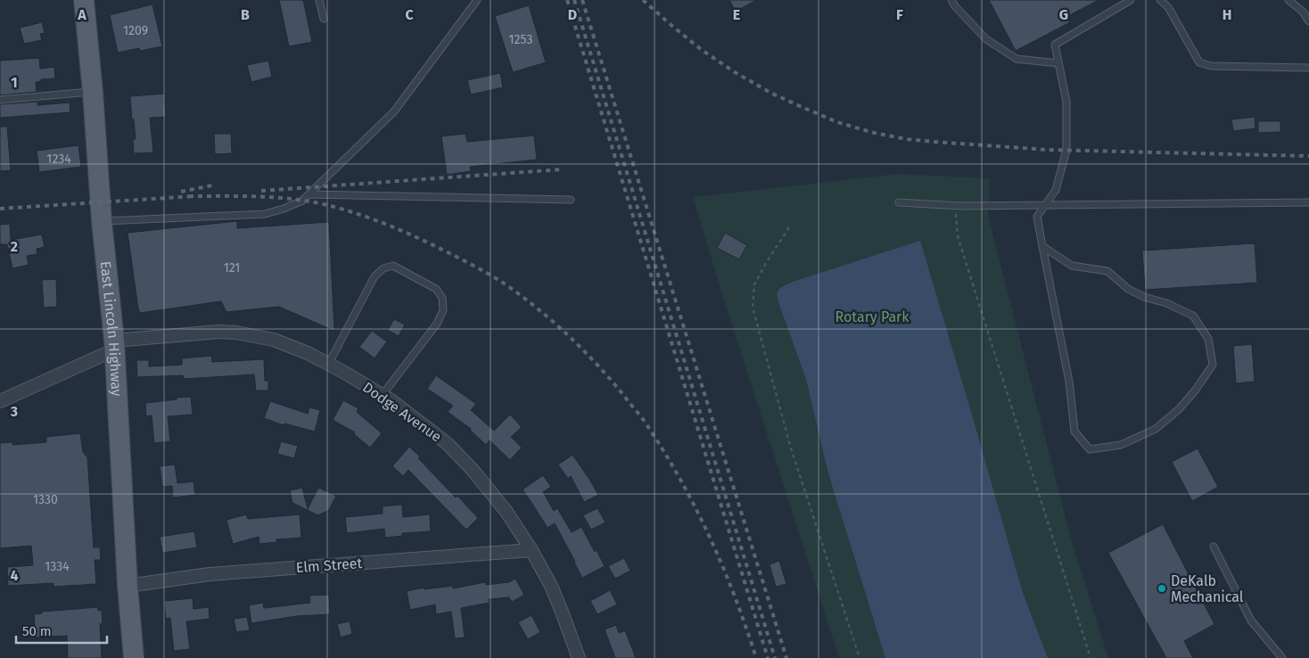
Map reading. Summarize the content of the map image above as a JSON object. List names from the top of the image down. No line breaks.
{"streets":{"main road":["East Lincoln Highway"],"street":["Dodge Avenue","Elm Street"]},"crossings":[["East Lincoln Highway","Dodge Avenue"],["East Lincoln Highway","Elm Street"],["Dodge Avenue","Elm Street"]],"parks":["Rotary Park"],"places":["DeKalb Mechanical"],"house_numbers":["1209","1253","1234","121","1330","1334"],"scale_bar":"50 m","grid":{"columns":["A","B","C","D","E","F","G","H"],"rows":["1","2","3","4"]}}
